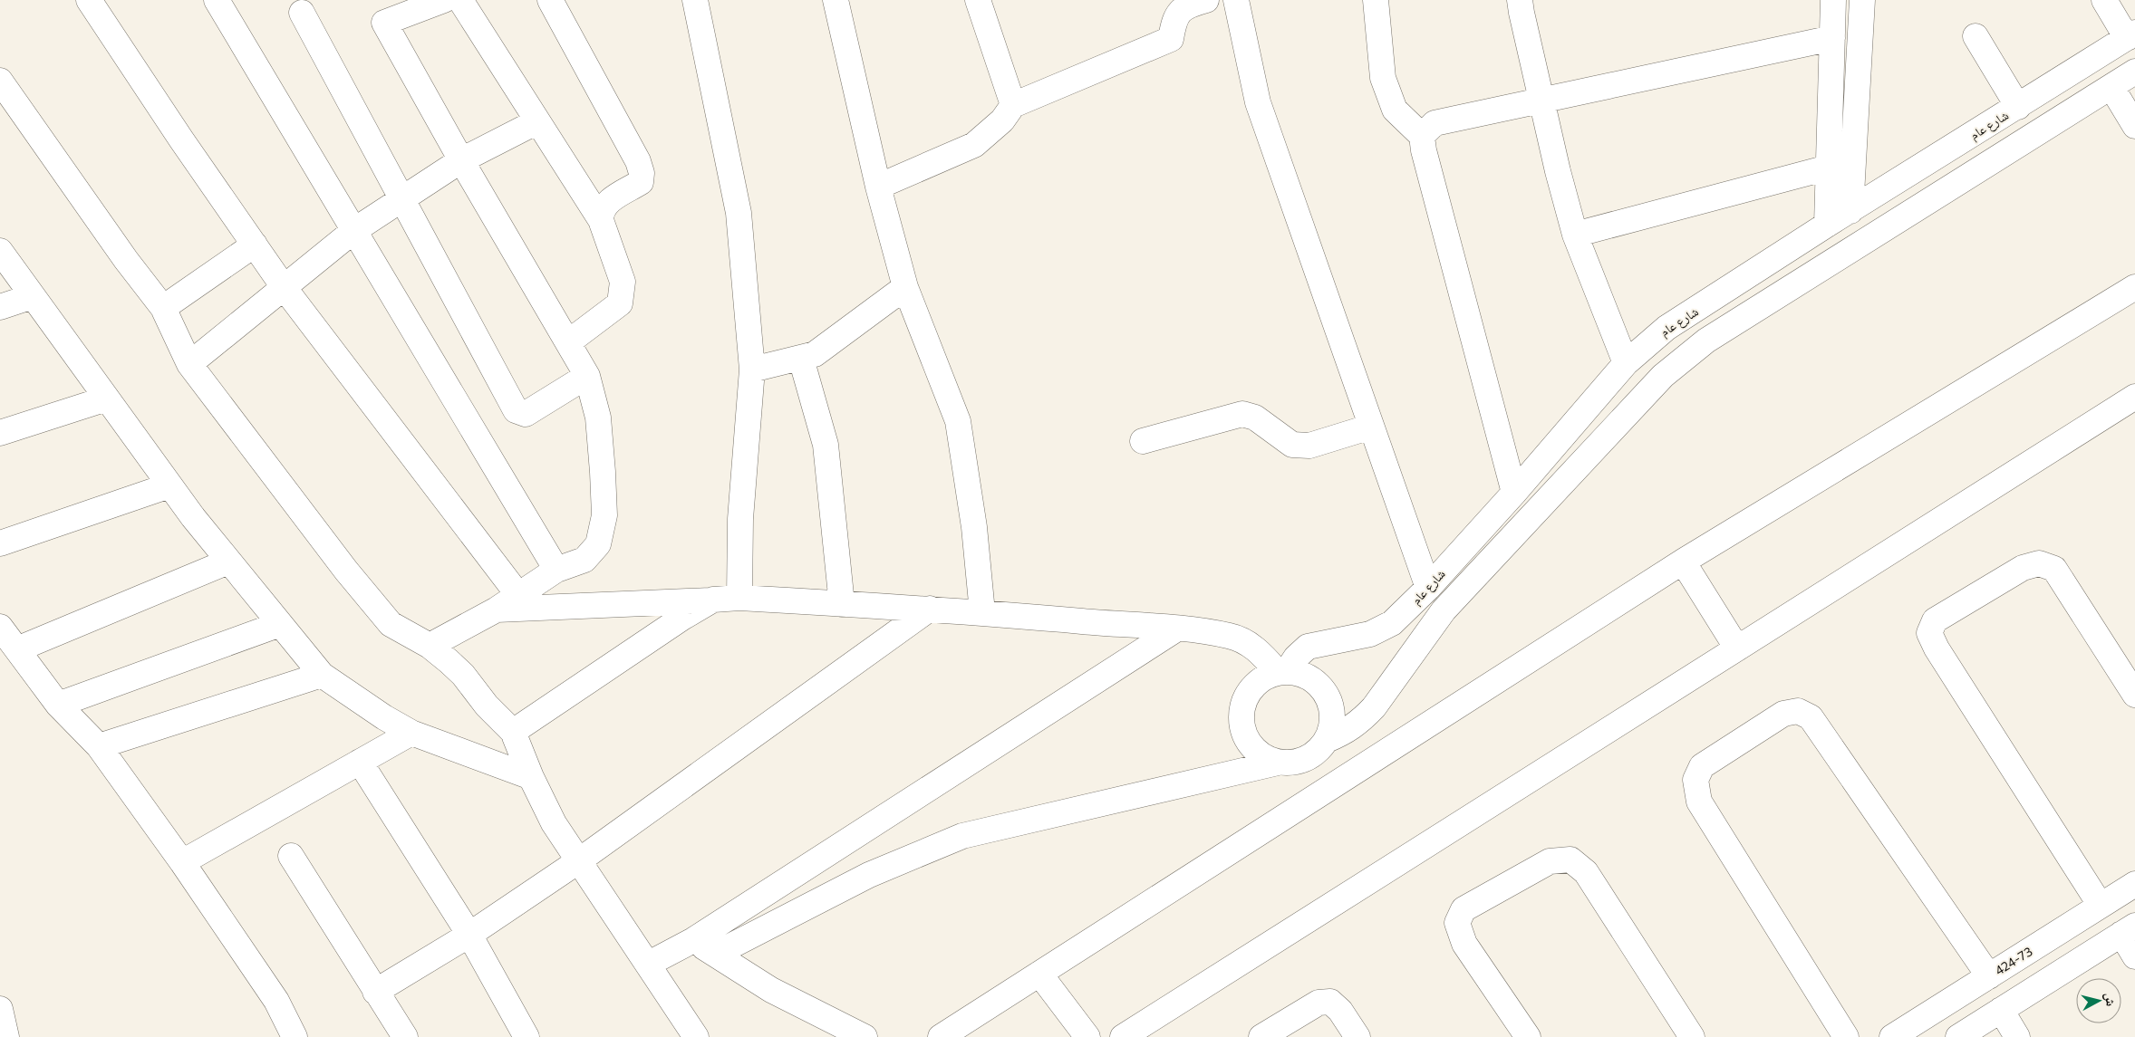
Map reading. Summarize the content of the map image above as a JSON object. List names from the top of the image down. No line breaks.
{"streets":{"street":["شارع عام","424-73"]},"north":"right"}
